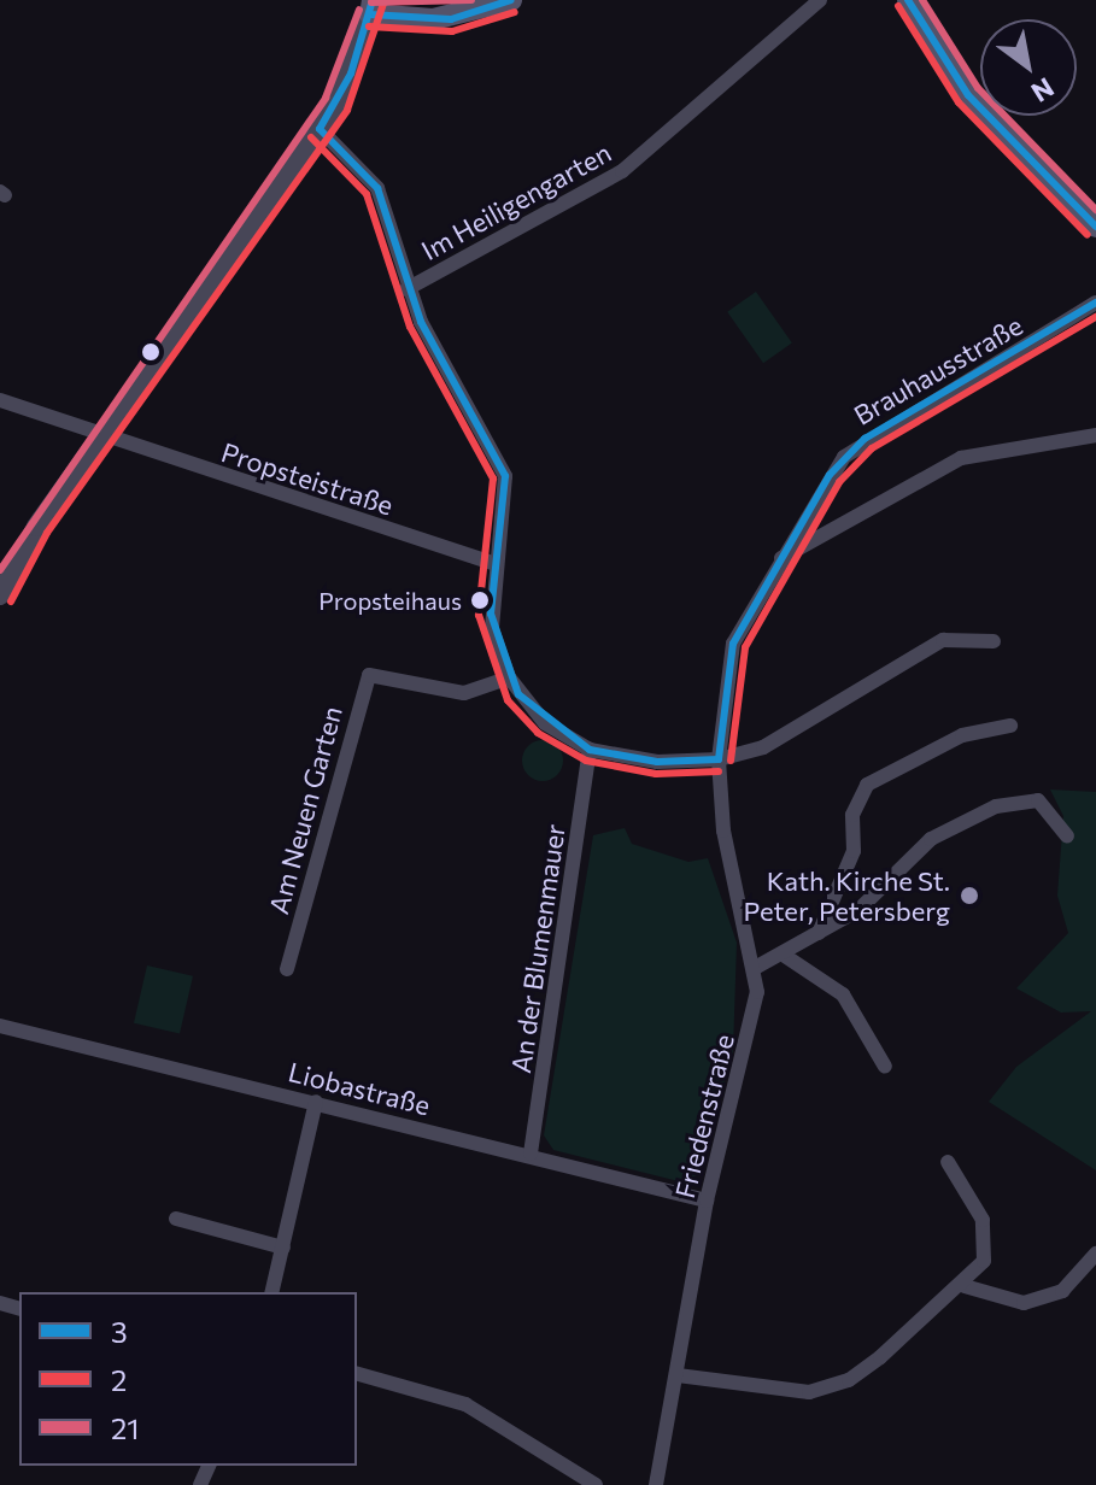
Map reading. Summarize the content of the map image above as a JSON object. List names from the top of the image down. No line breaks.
{"streets":{"street":["Im Heiligengarten","Brauhausstraße","Propsteistraße","Am Neuen Garten","An der Blumenmauer","Liobastraße","Friedenstraße"]},"crossings":[["Brauhausstraße","Friedenstraße"],["An der Blumenmauer","Liobastraße"],["Liobastraße","Friedenstraße"]],"places":["Propsteihaus","Kath. Kirche St. Peter, Petersberg"],"lines":["transit line 3","transit line 21","transit line 2"],"legend":["3","2","21"],"north":"bottom right"}
